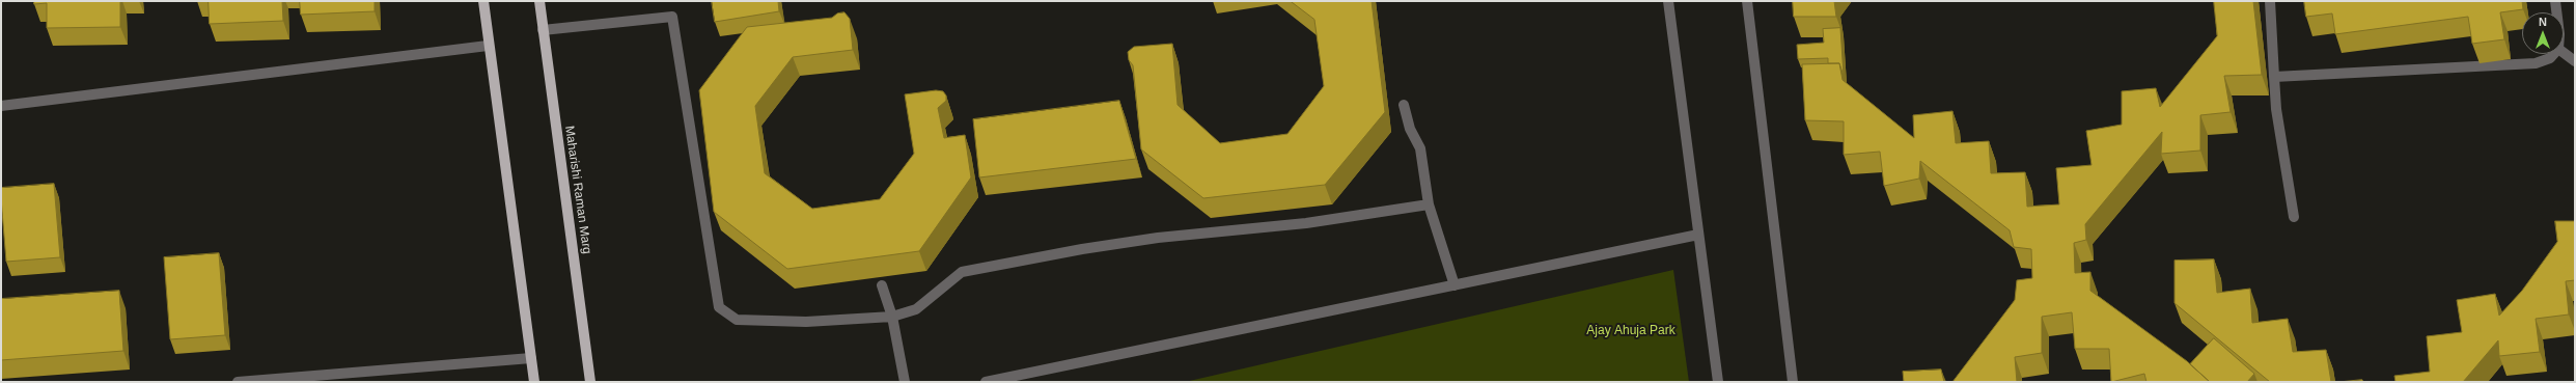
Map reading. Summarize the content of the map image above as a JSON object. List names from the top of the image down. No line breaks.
{"streets":{"main road":["Maharishi Raman Marg"]},"parks":["Ajay Ahuja Park"],"north":"top"}
